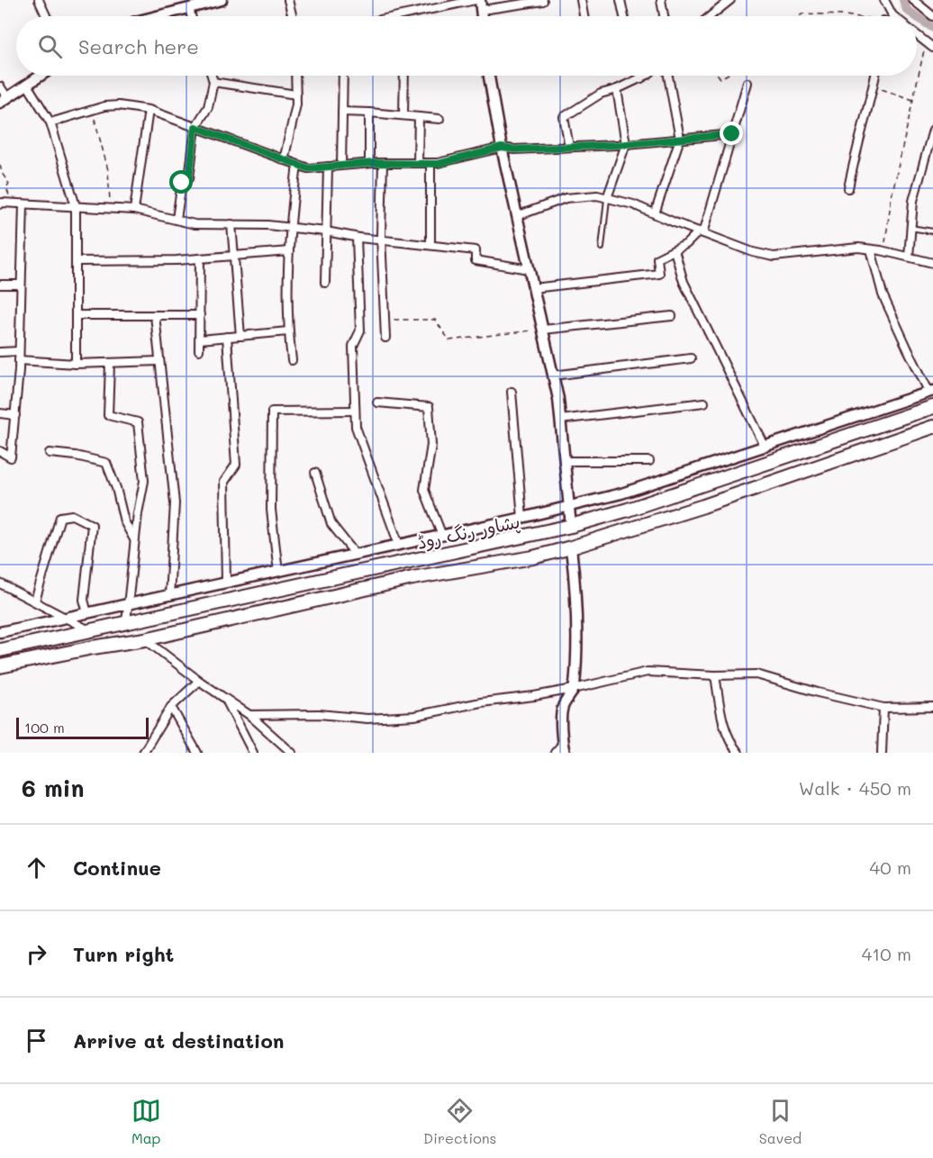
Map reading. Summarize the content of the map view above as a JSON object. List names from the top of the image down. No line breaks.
{"streets":{"highway":["پشاور رنگ روڈ"]},"scale_bar":"100 m","page":{"search":"Search here","scale":"100 m","heading":["6 min","Walk · 450 m"],"list":[["Continue","40 m"],["Turn right","410 m"],"Arrive at destination"],"nav":["Map","Directions","Saved"]}}
